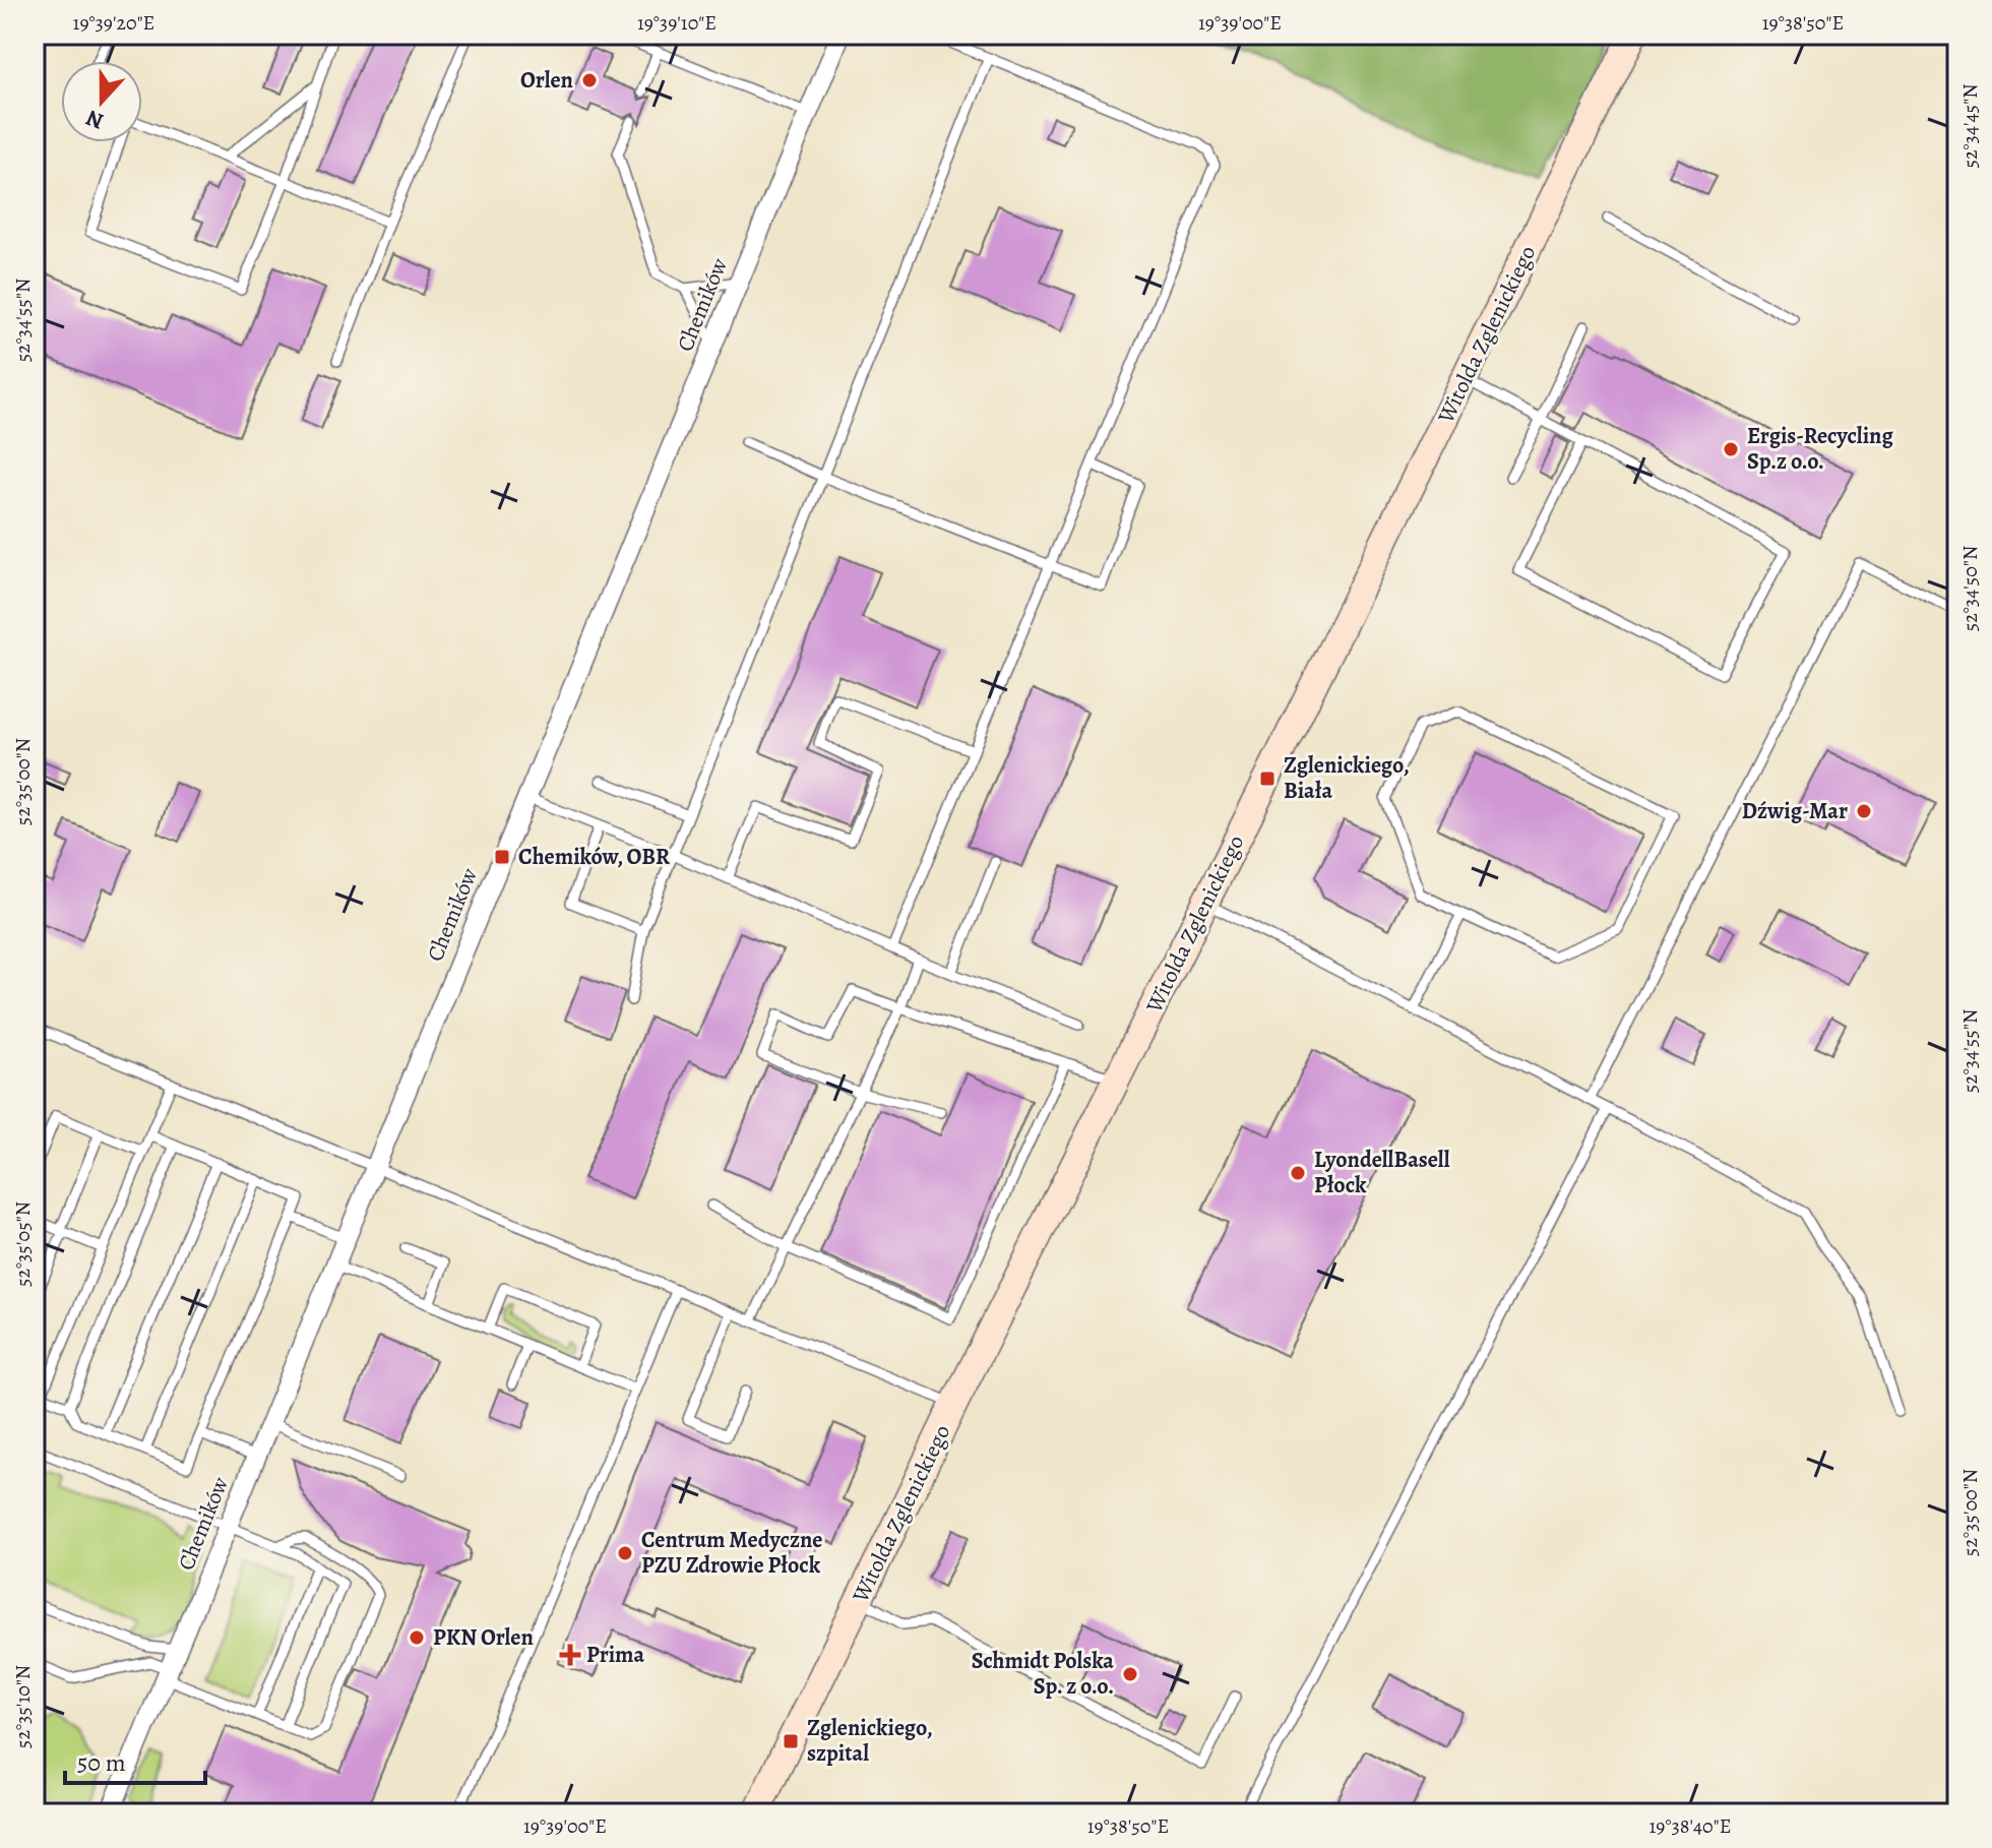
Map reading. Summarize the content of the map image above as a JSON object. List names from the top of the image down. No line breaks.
{"streets":{"street":["Chemików","Witolda Zglenickiego"]},"places":{"other":["Orlen","Ergis-Recycling Sp.z o.o.","Dźwig-Mar","LyondellBasell Płock","Centrum Medyczne PZU Zdrowie Płock","PKN Orlen","Schmidt Polska Sp. z o.o."],"transit":["Zglenickiego, Biała","Chemików, OBR","Zglenickiego, szpital"],"health":["Prima"]},"scale_bar":"50 m","north":"bottom","coordinates":["19°39'20\"E","19°39'10\"E","19°39'00\"E","19°38'50\"E","52°34'45\"N","52°34'55\"N","52°34'50\"N","52°35'00\"N","52°35'05\"N","52°35'10\"N","19°38'40\"E"]}
